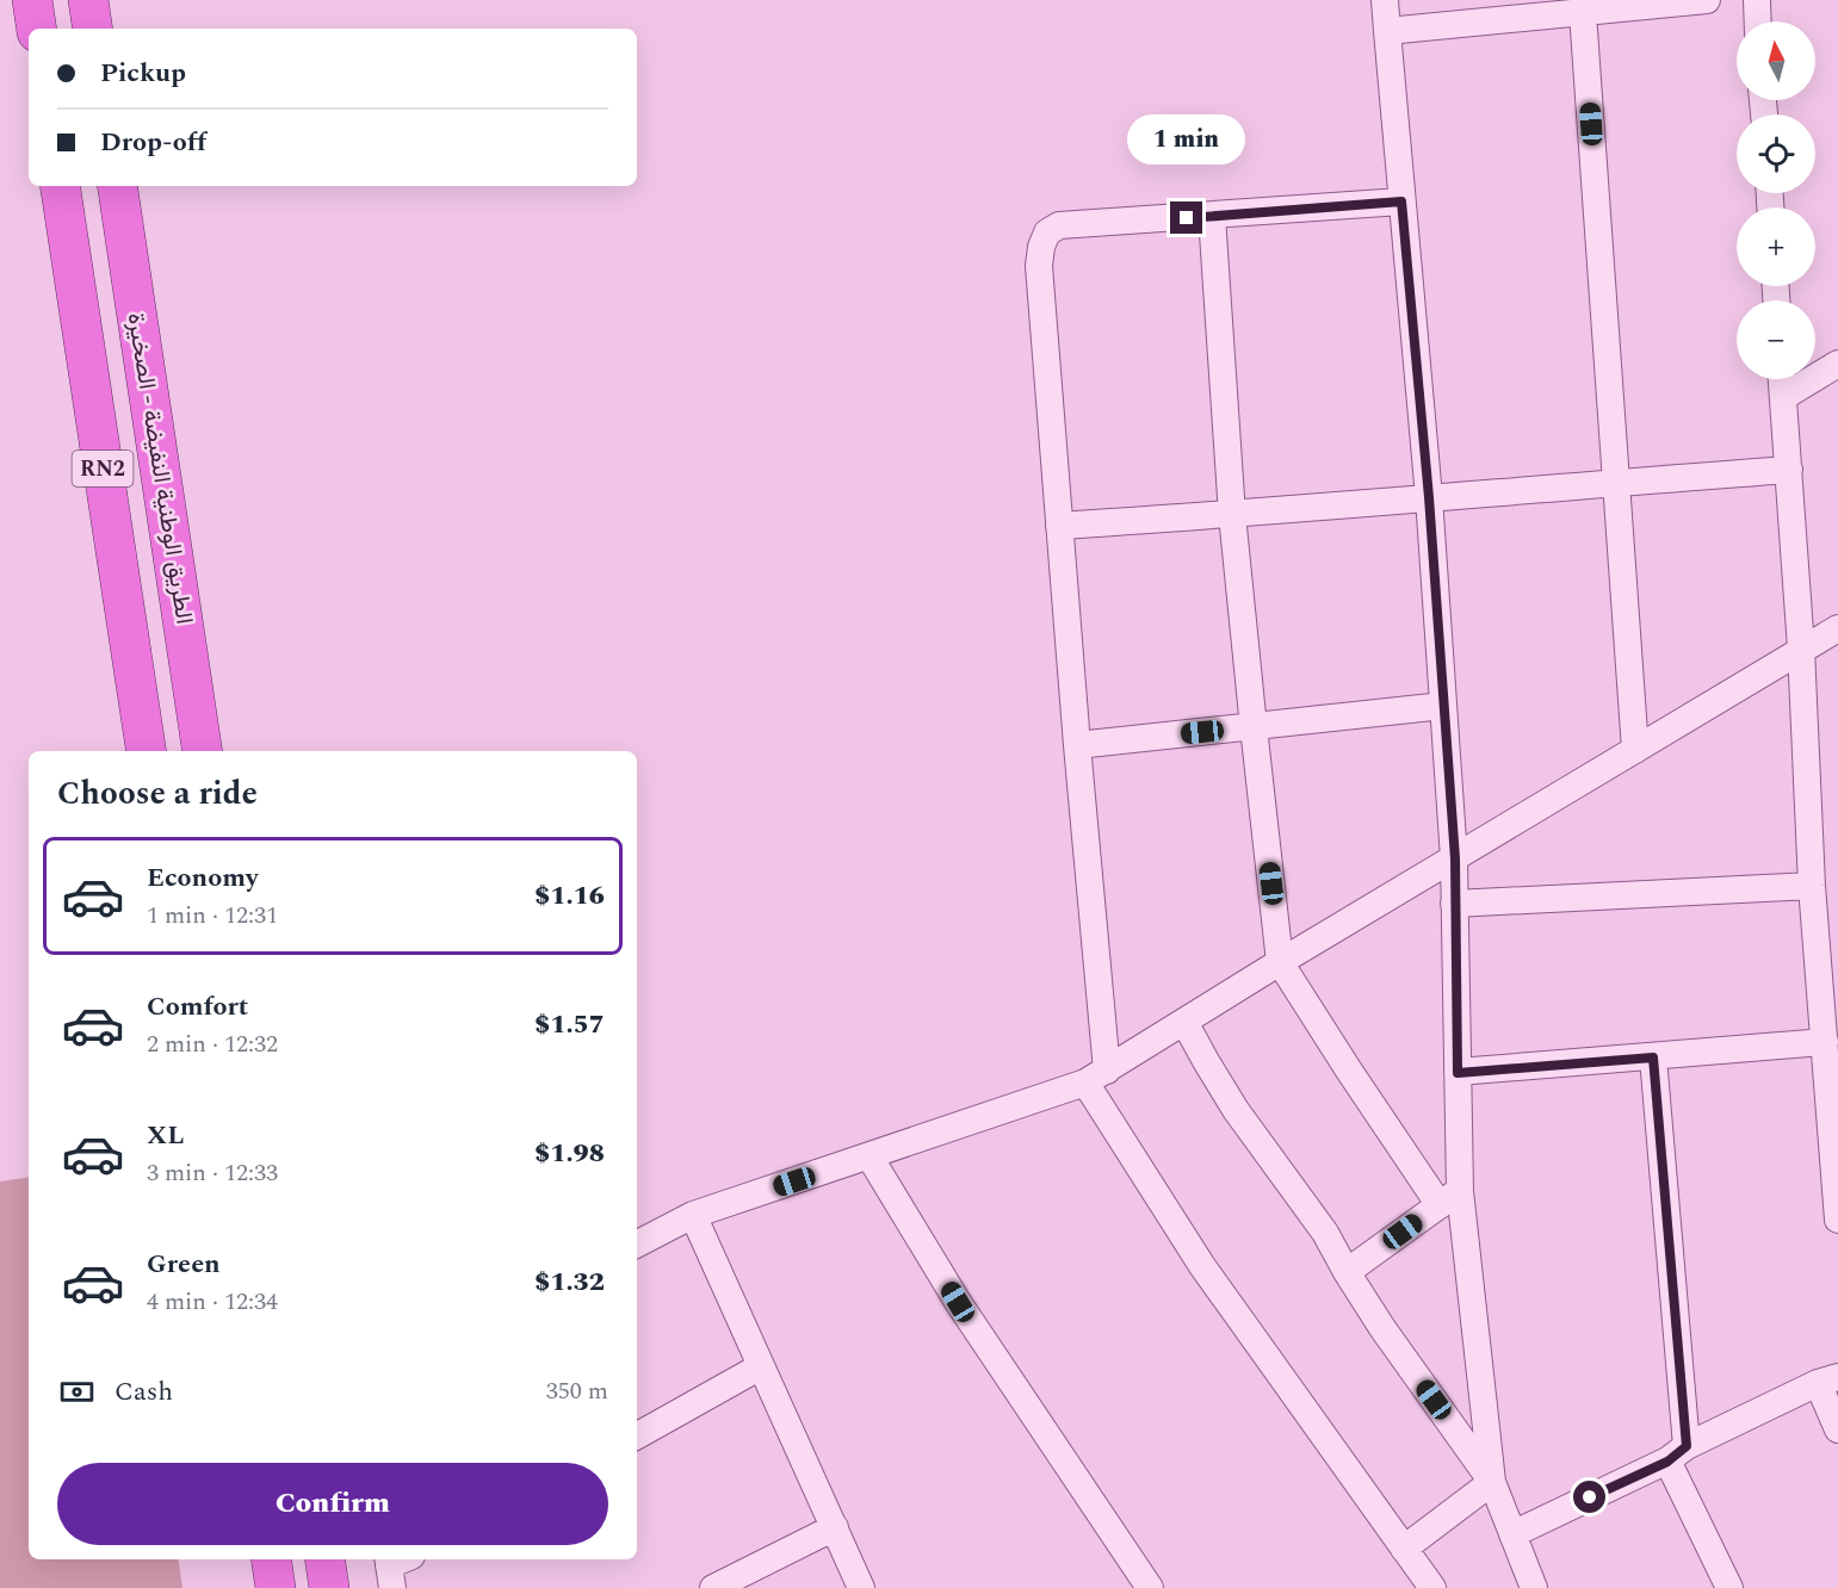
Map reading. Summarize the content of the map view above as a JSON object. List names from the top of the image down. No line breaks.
{"streets":{"highway":["RN2","الطريق الوطنية النفيضة - الصخيرة"]},"north":"top","page":{"map_buttons":["+","−"],"banner":["Pickup","Drop-off"],"bubble":"1 min","heading":"Choose a ride","list":[{"name":"Economy","note":"1 min · 12:31","value":"$1.16"},{"name":"Comfort","note":"2 min · 12:32","value":"$1.57"},{"name":"XL","note":"3 min · 12:33","value":"$1.98"},{"name":"Green","note":"4 min · 12:34","value":"$1.32"}],"pay":["Cash","350 m"],"buttons":"Confirm"}}
